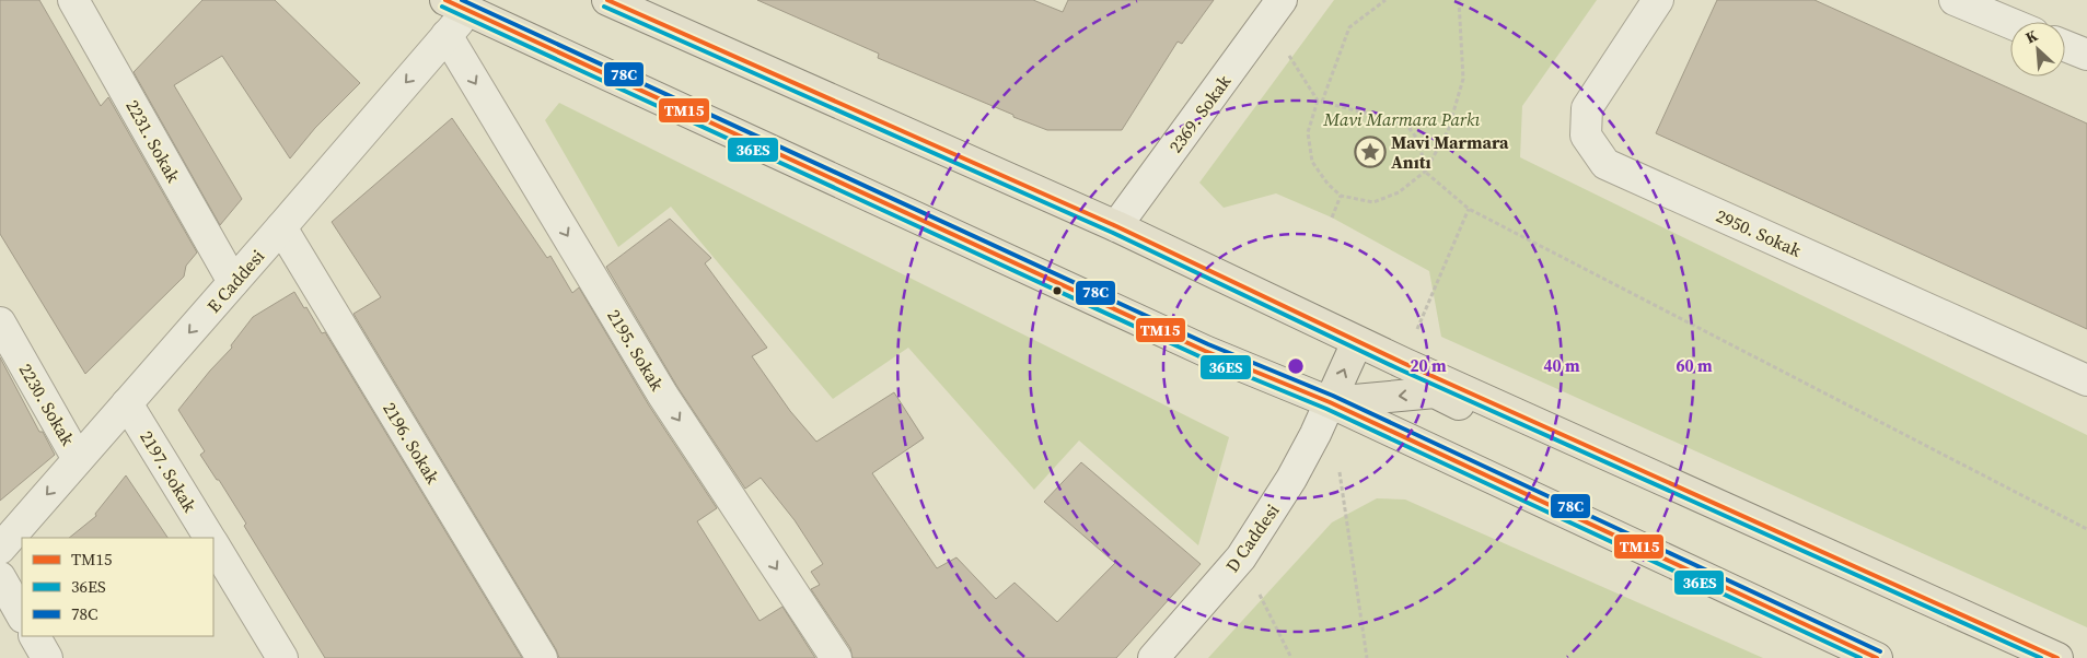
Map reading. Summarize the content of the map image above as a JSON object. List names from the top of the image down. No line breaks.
{"streets":{"street":["2369. Sokak","2231. Sokak","2950. Sokak","E Caddesi","2195. Sokak","2230. Sokak","2196. Sokak","2197. Sokak","D Caddesi"]},"crossings":[["2231. Sokak","E Caddesi"],["E Caddesi","2195. Sokak"],["E Caddesi","2230. Sokak"],["E Caddesi","2196. Sokak"],["E Caddesi","2197. Sokak"]],"one_way":["E Caddesi","2195. Sokak"],"parks":["Mavi Marmara Parkı"],"places":{"place":["Mavi Marmara Anıtı"]},"lines":["transit line TM15","transit line 78C","transit line 36ES"],"legend":["TM15","36ES","78C"],"north":"top left","rings":["20 m","40 m","60 m"]}
